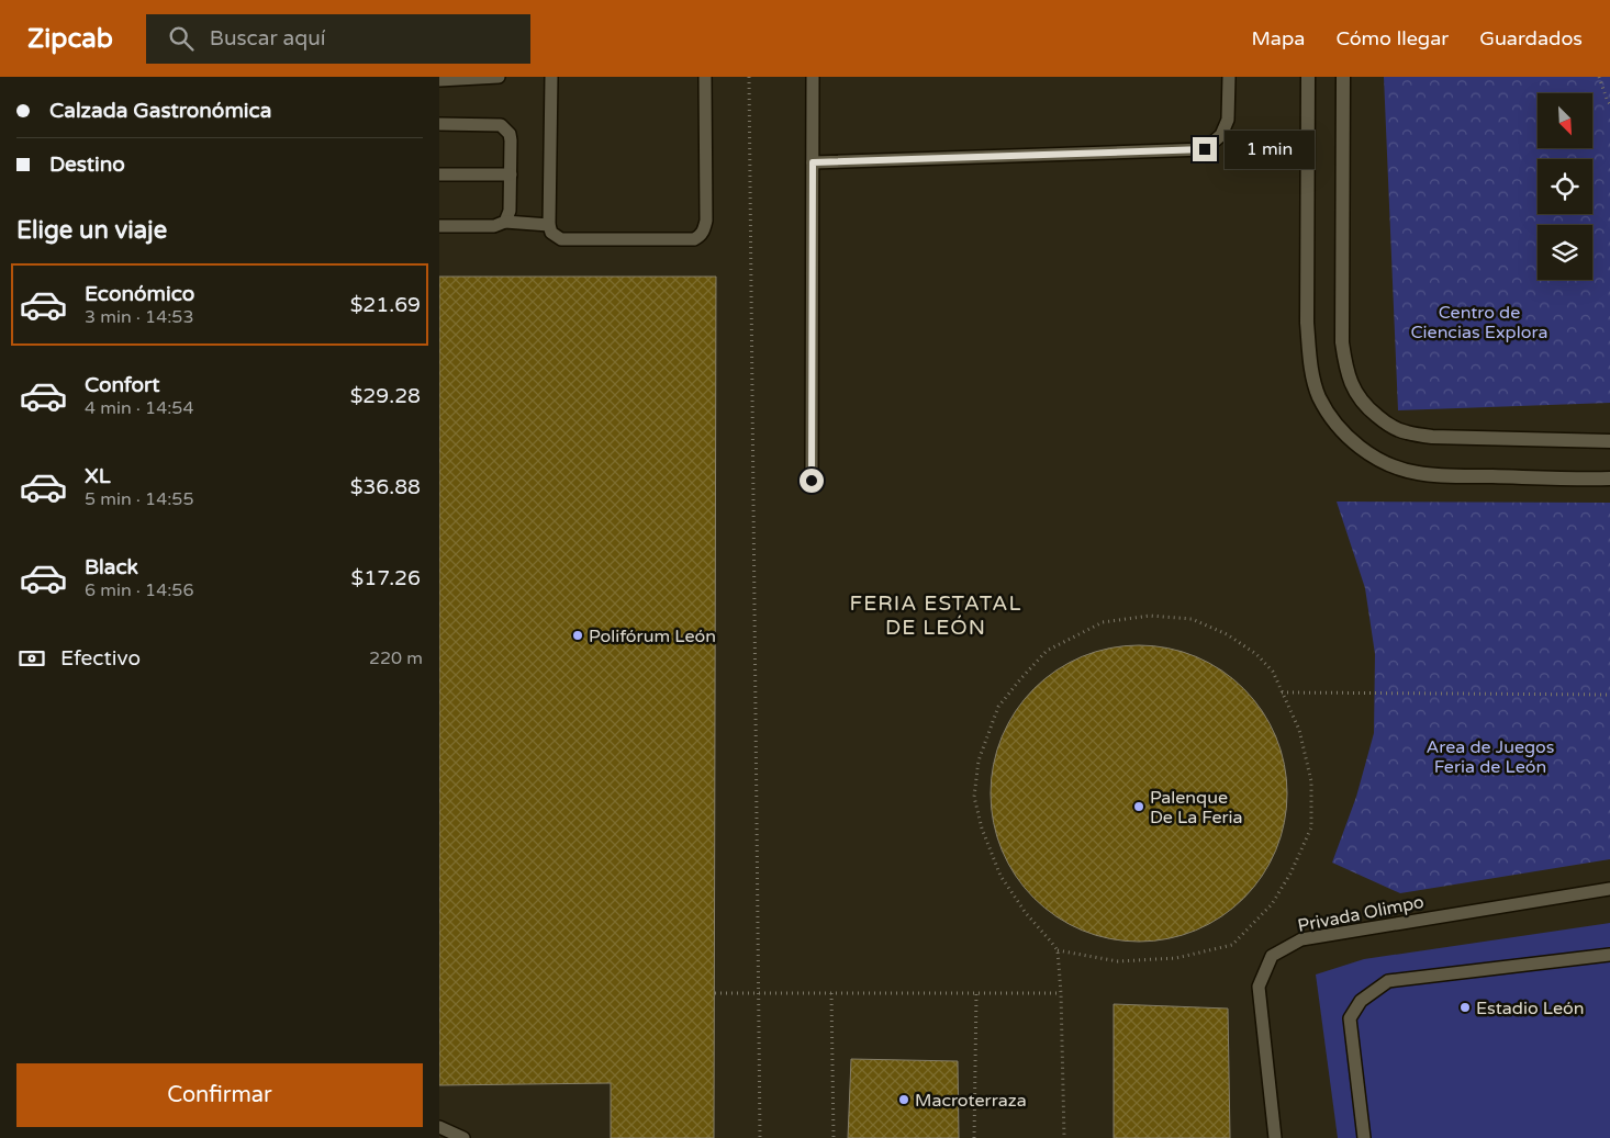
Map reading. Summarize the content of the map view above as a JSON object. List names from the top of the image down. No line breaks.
{"streets":{"lane":["Privada Olimpo"]},"districts":["FERIA ESTATAL DE LEÓN"],"parks":["Centro de Ciencias Explora","Area de Juegos Feria de León"],"places":["Polifórum León","Palenque De La Feria","Estadio León","Macroterraza"],"north":"bottom right","page":{"header":"Zipcab","search":"Buscar aquí","nav":["Mapa","Cómo llegar","Guardados"],"banner":["Calzada Gastronómica","Destino"],"bubble":"1 min","heading":"Elige un viaje","list":[{"name":"Económico","note":"3 min · 14:53","value":"$21.69"},{"name":"Confort","note":"4 min · 14:54","value":"$29.28"},{"name":"XL","note":"5 min · 14:55","value":"$36.88"},{"name":"Black","note":"6 min · 14:56","value":"$17.26"}],"pay":["Efectivo","220 m"],"buttons":"Confirmar"}}
